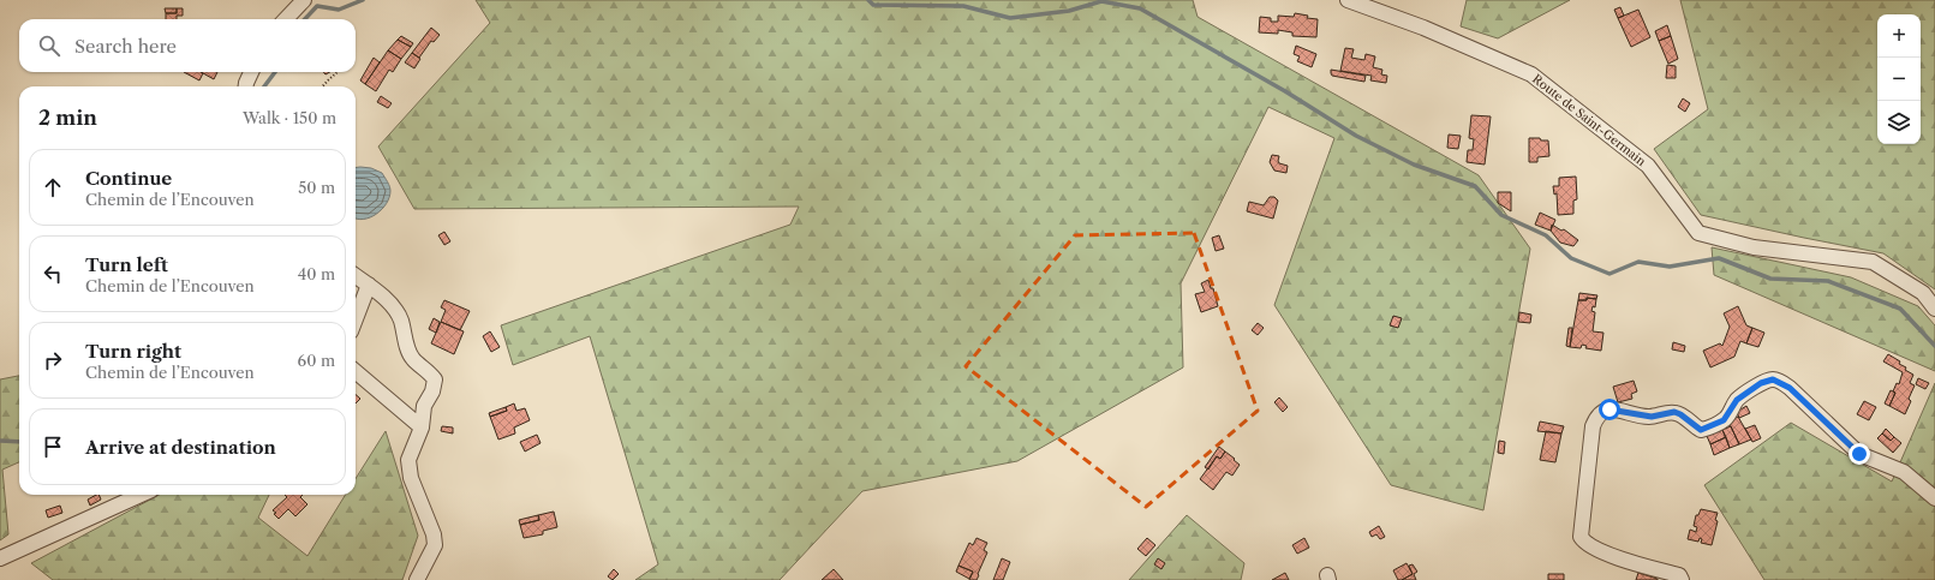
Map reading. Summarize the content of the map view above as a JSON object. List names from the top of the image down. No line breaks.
{"streets":{"street":["Route de Saint-Germain"]},"page":{"map_buttons":["+","−"],"search":"Search here","heading":["2 min","Walk · 150 m"],"list":[["Continue","Chemin de l’Encouven","50 m"],["Turn left","Chemin de l’Encouven","40 m"],["Turn right","Chemin de l’Encouven","60 m"],"Arrive at destination"]}}
